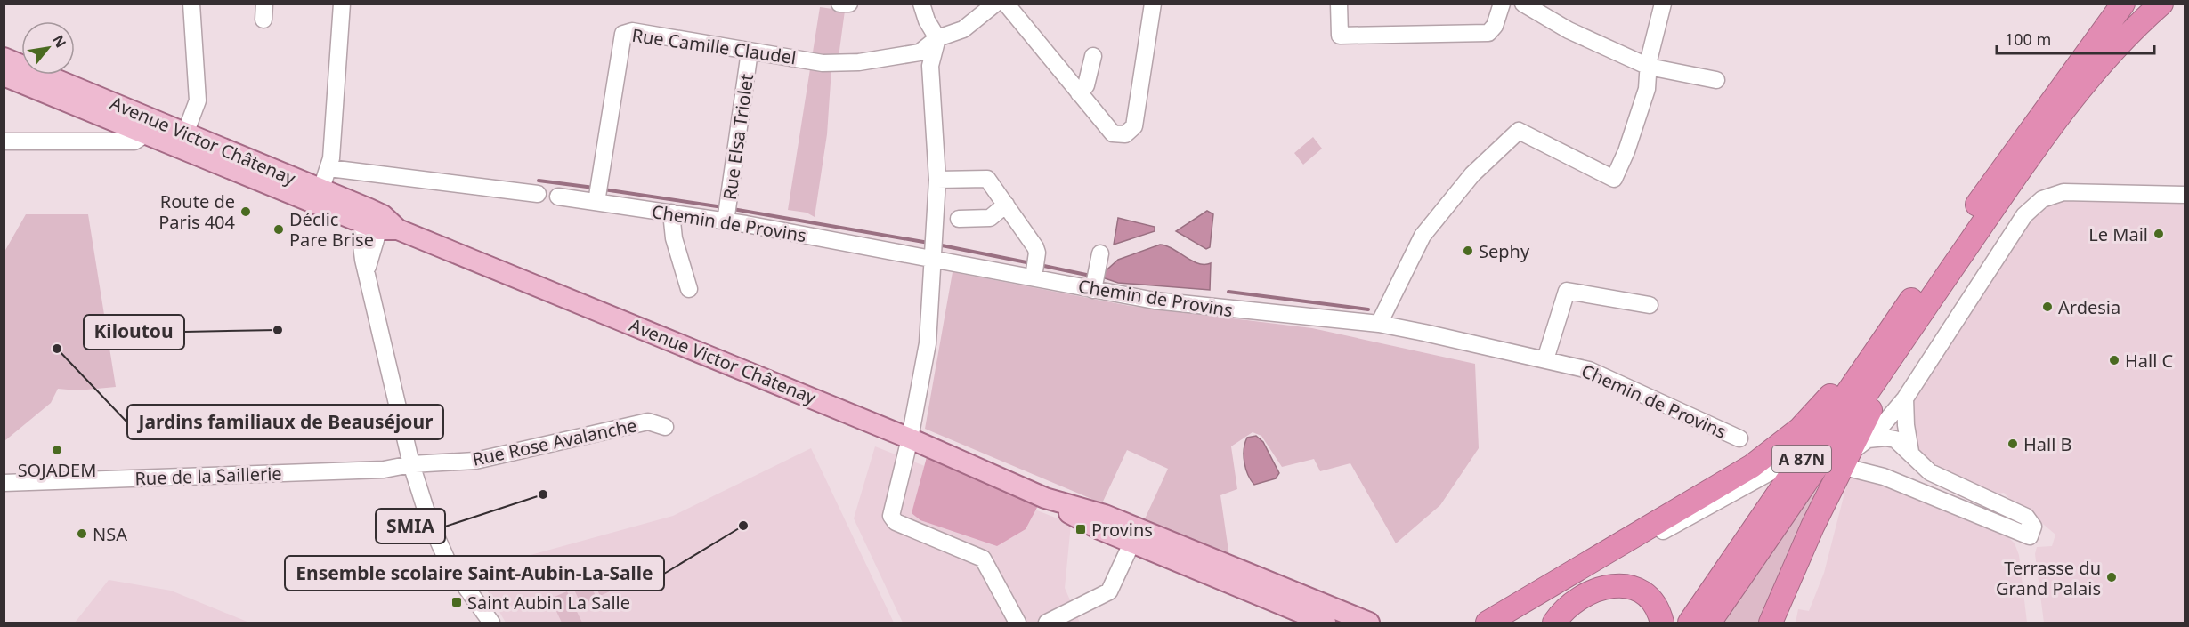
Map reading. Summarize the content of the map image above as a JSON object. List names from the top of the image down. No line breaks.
{"streets":{"highway":["A 87N"],"main road":["Avenue Victor Châtenay"],"street":["Rue Camille Claudel","Rue Elsa Triolet","Chemin de Provins","Rue Rose Avalanche","Rue de la Saillerie"]},"crossings":[["Rue Camille Claudel","Rue Elsa Triolet"],["Rue Camille Claudel","Chemin de Provins"],["Rue Elsa Triolet","Chemin de Provins"],["Rue Rose Avalanche","Rue de la Saillerie"]],"places":{"other":["Route de Paris 404","Déclic Pare Brise","Le Mail","Sephy","Ardesia","Kiloutou","Jardins familiaux de Beauséjour","Hall C","Hall B","SOJADEM","SMIA","Ensemble scolaire Saint-Aubin-La-Salle","NSA","Terrasse du Grand Palais"],"transit":["Provins","Saint Aubin La Salle"]},"scale_bar":"100 m","north":"top right"}
